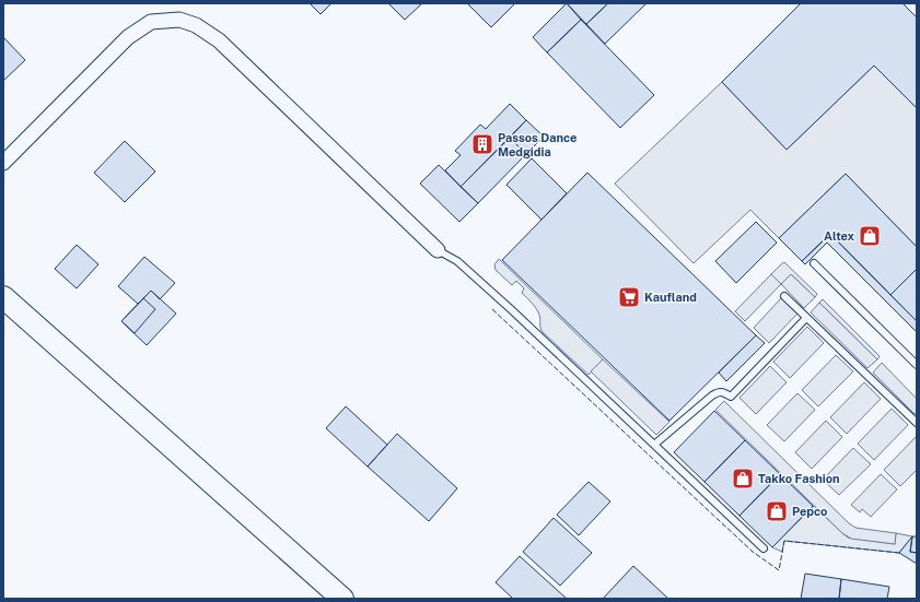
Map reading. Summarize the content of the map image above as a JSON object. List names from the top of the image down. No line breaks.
{"places":{"building":["Passos Dance Medgidia"],"shop":["Altex","Takko Fashion","Pepco"],"supermarket":["Kaufland"]}}
